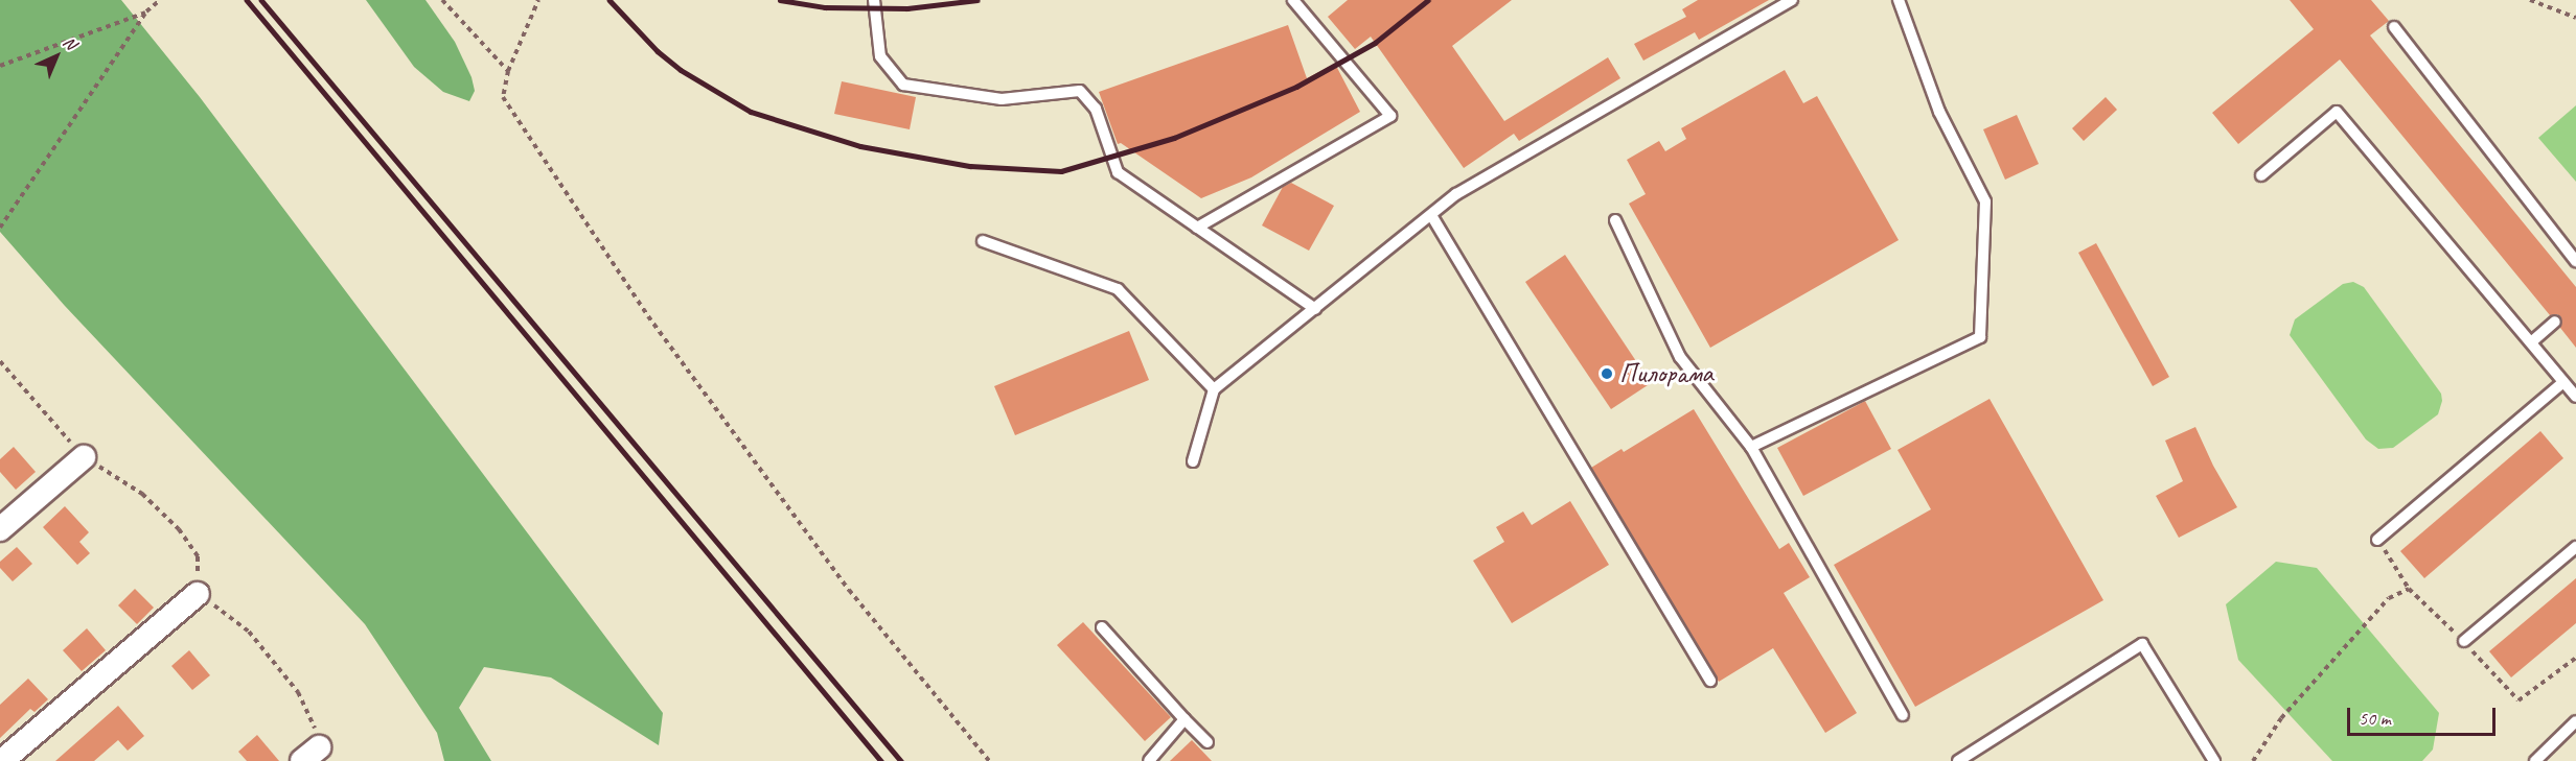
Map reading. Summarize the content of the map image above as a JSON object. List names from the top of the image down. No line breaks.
{"places":["Пилорама"],"scale_bar":"50 m","north":"top right"}
